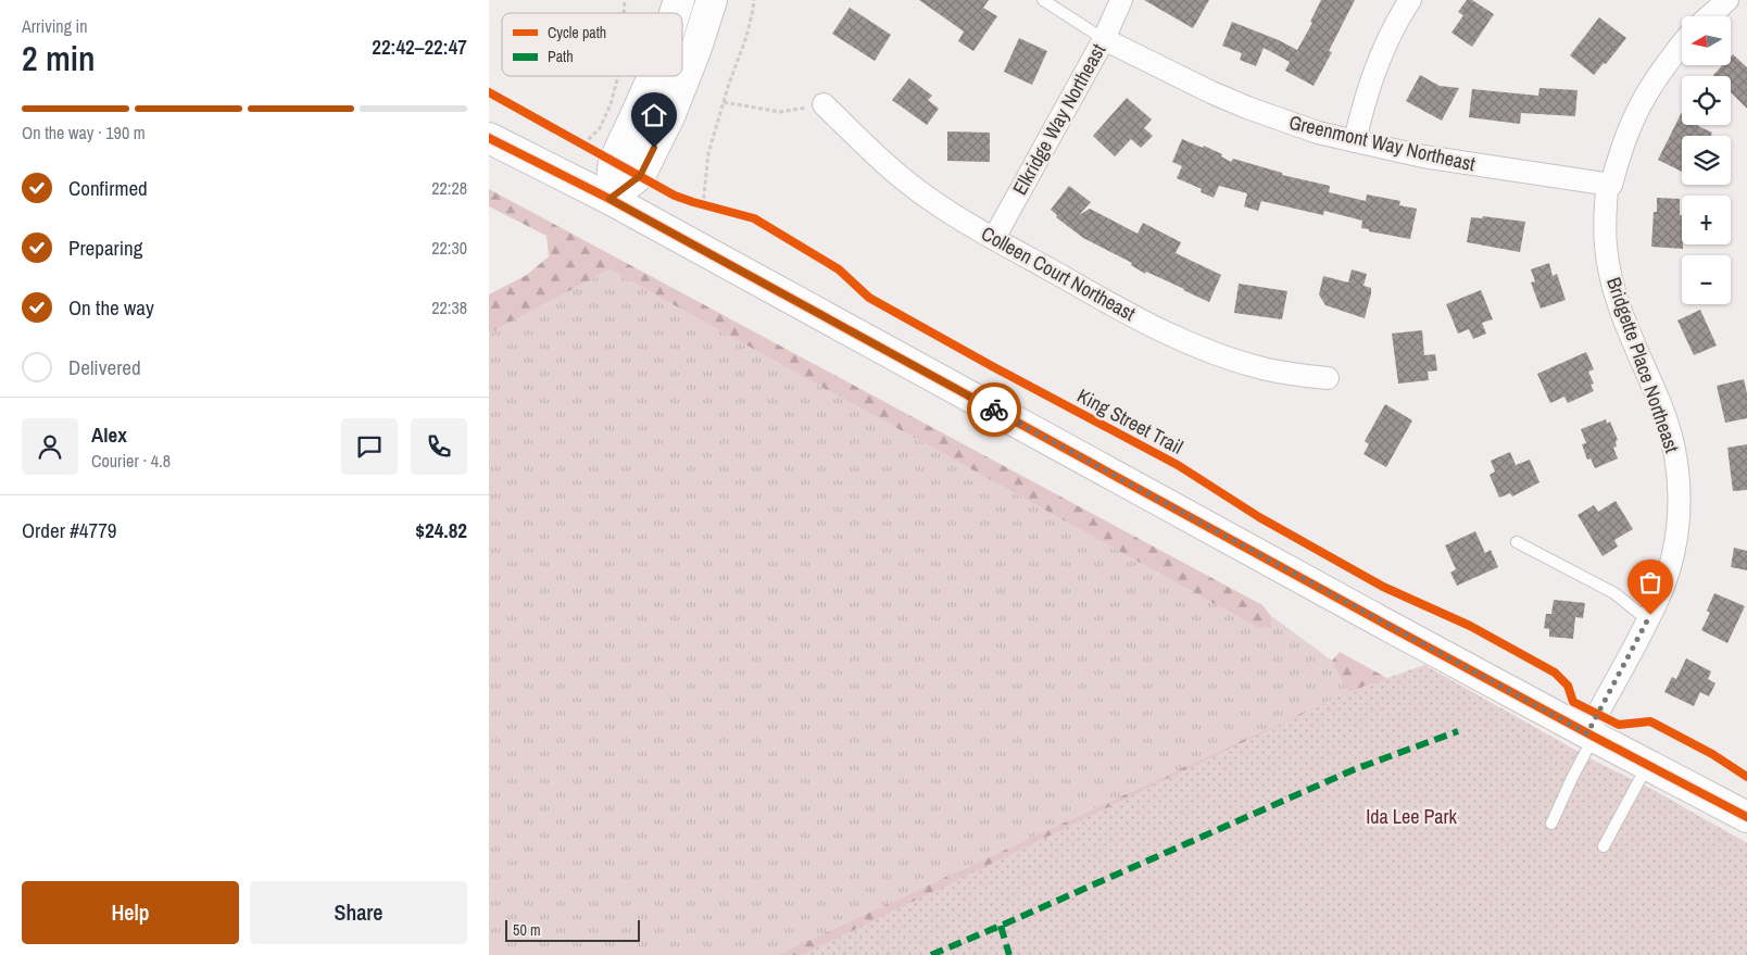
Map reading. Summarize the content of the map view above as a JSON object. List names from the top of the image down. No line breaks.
{"streets":{"street":["Elkridge Way Northeast","Greenmont Way Northeast","Colleen Court Northeast","Bridgette Place Northeast"],"cycle path":["King Street Trail"]},"crossings":[["Elkridge Way Northeast","Greenmont Way Northeast"],["Elkridge Way Northeast","Colleen Court Northeast"],["Greenmont Way Northeast","Bridgette Place Northeast"]],"parks":["Ida Lee Park"],"legend":["Cycle path","Path"],"scale_bar":"50 m","north":"left","page":{"heading":["2 min","Arriving in","22:42–22:47"],"panel":["Alex","Courier · 4.8","Order #4779","$24.82"],"map_buttons":["+","−"],"bar":"On the way · 190 m","list":[["Confirmed","22:28"],["Preparing","22:30"],["On the way","22:38"],"Delivered"],"buttons":["Help","Share"],"scale":"50 m"}}
